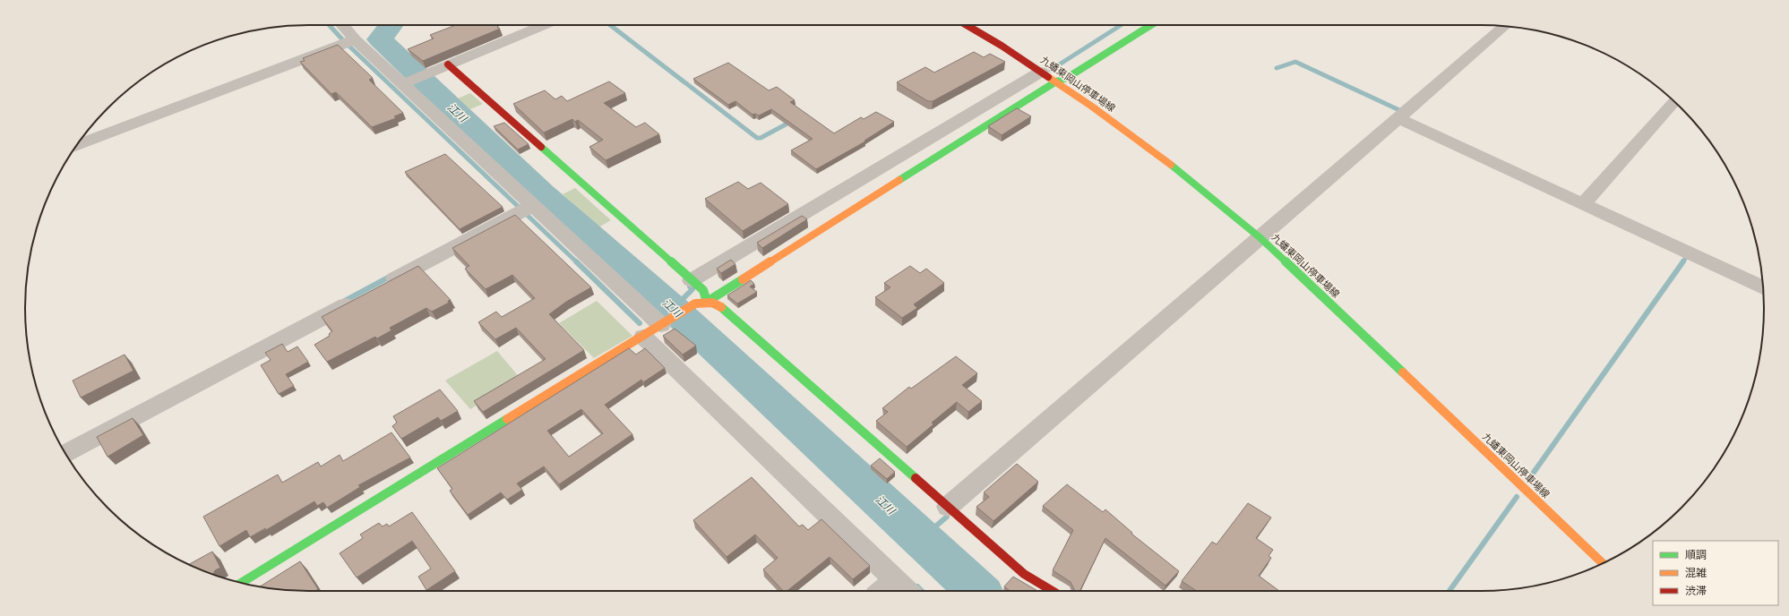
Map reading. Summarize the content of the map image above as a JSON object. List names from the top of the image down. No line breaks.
{"streets":{"street":["九蟠東岡山停車場線"]},"water":["江川"],"legend":["順調","混雑","渋滞"]}
